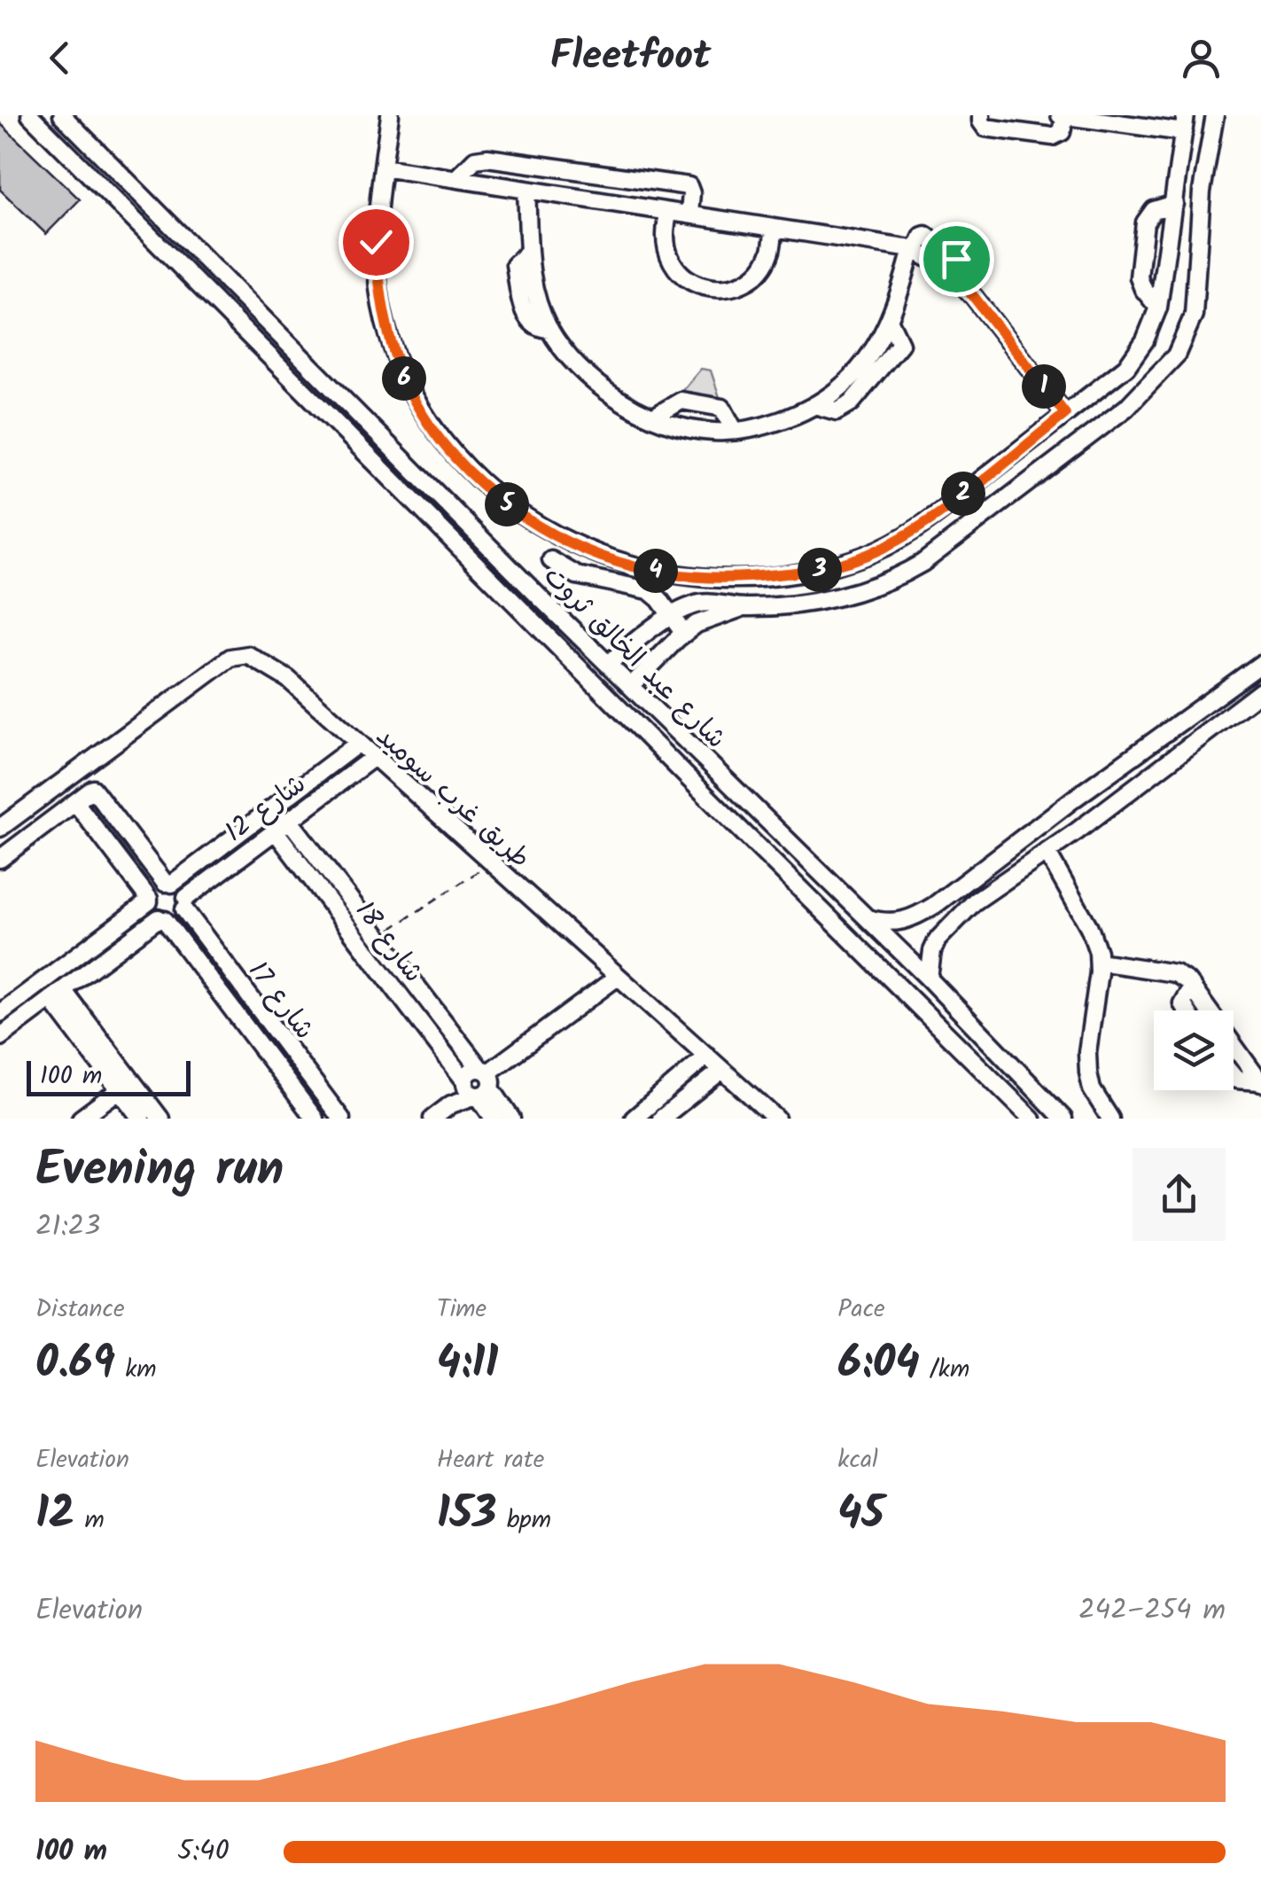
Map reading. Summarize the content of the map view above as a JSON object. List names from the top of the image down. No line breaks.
{"streets":{"street":["شارع عبد الخالق ثروت","طريق غرب سوميد","شارع 12","شارع 18","شارع 17"]},"crossings":[["طريق غرب سوميد","شارع 12"],["شارع 12","شارع 18"],["شارع 12","شارع 17"]],"scale_bar":"100 m","page":{"header":"Fleetfoot","pins":["6","1","2","5","3","4"],"scale":"100 m","heading":["Evening run","21:23"],"stats":[["Distance","0.69 km"],["Time","4:11"],["Pace","6:04 /km"],["Elevation","12 m"],["Heart rate","153 bpm"],["kcal","45"]],"chart":["Elevation","242–254 m"],"list":[{"name":"100 m","note":"5:40"}]}}
